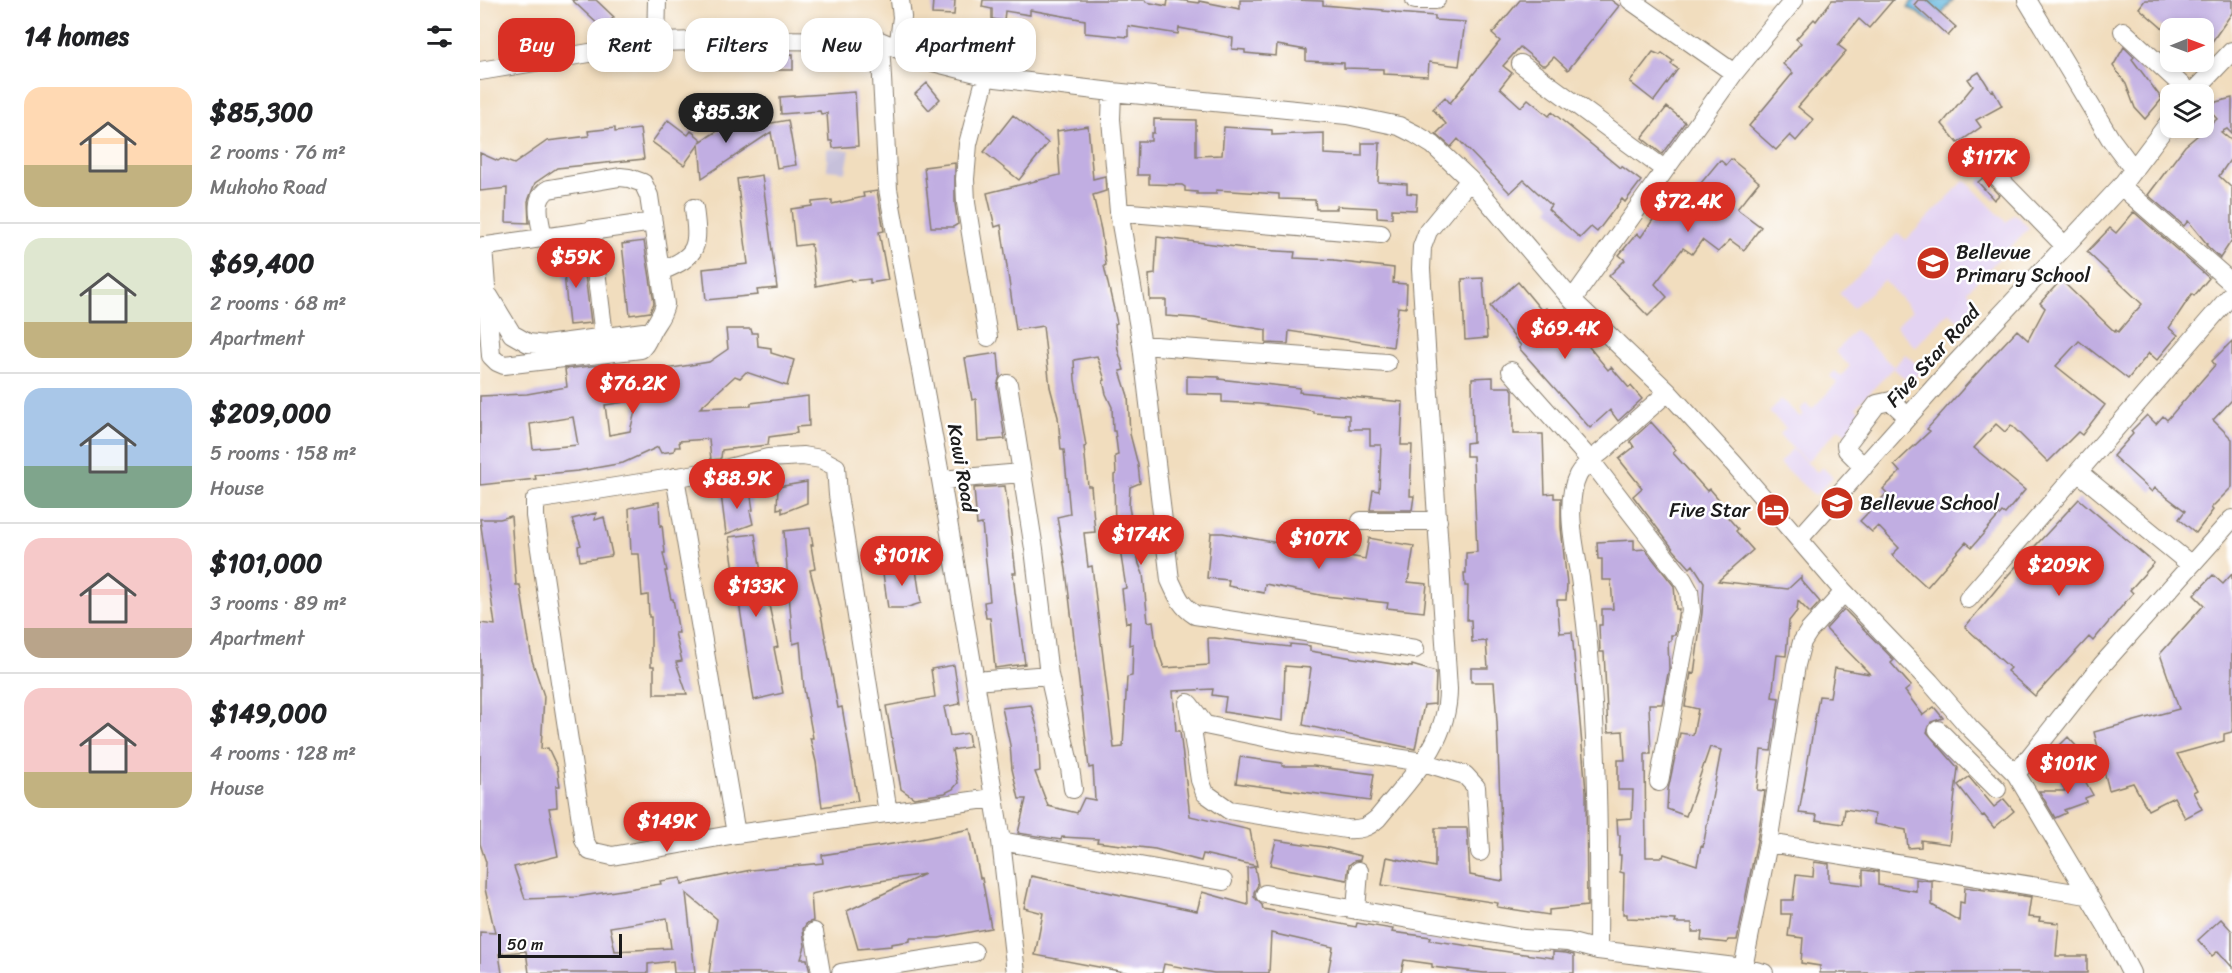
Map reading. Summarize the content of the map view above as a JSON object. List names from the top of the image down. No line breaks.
{"streets":{"street":["Five Star Road","Kawi Road"]},"places":{"school or university":["Bellevue Primary School","Bellevue School"],"hotel":["Five Star"]},"scale_bar":"50 m","north":"right","page":{"heading":"14 homes","chip":["Buy","Rent","Filters","New","Apartment"],"list":[{"name":"$85,300","note":"2 rooms · 76 m² · Muhoho Road"},{"name":"$69,400","note":"2 rooms · 68 m² · Apartment"},{"name":"$209,000","note":"5 rooms · 158 m² · House"},{"name":"$101,000","note":"3 rooms · 89 m² · Apartment"},{"name":"$149,000","note":"4 rooms · 128 m² · House"}],"price":["$85.3K","$117K","$72.4K","$59K","$69.4K","$76.2K","$88.9K","$174K","$107K","$101K","$209K","$133K","$101K","$149K"],"scale":"50 m"}}
